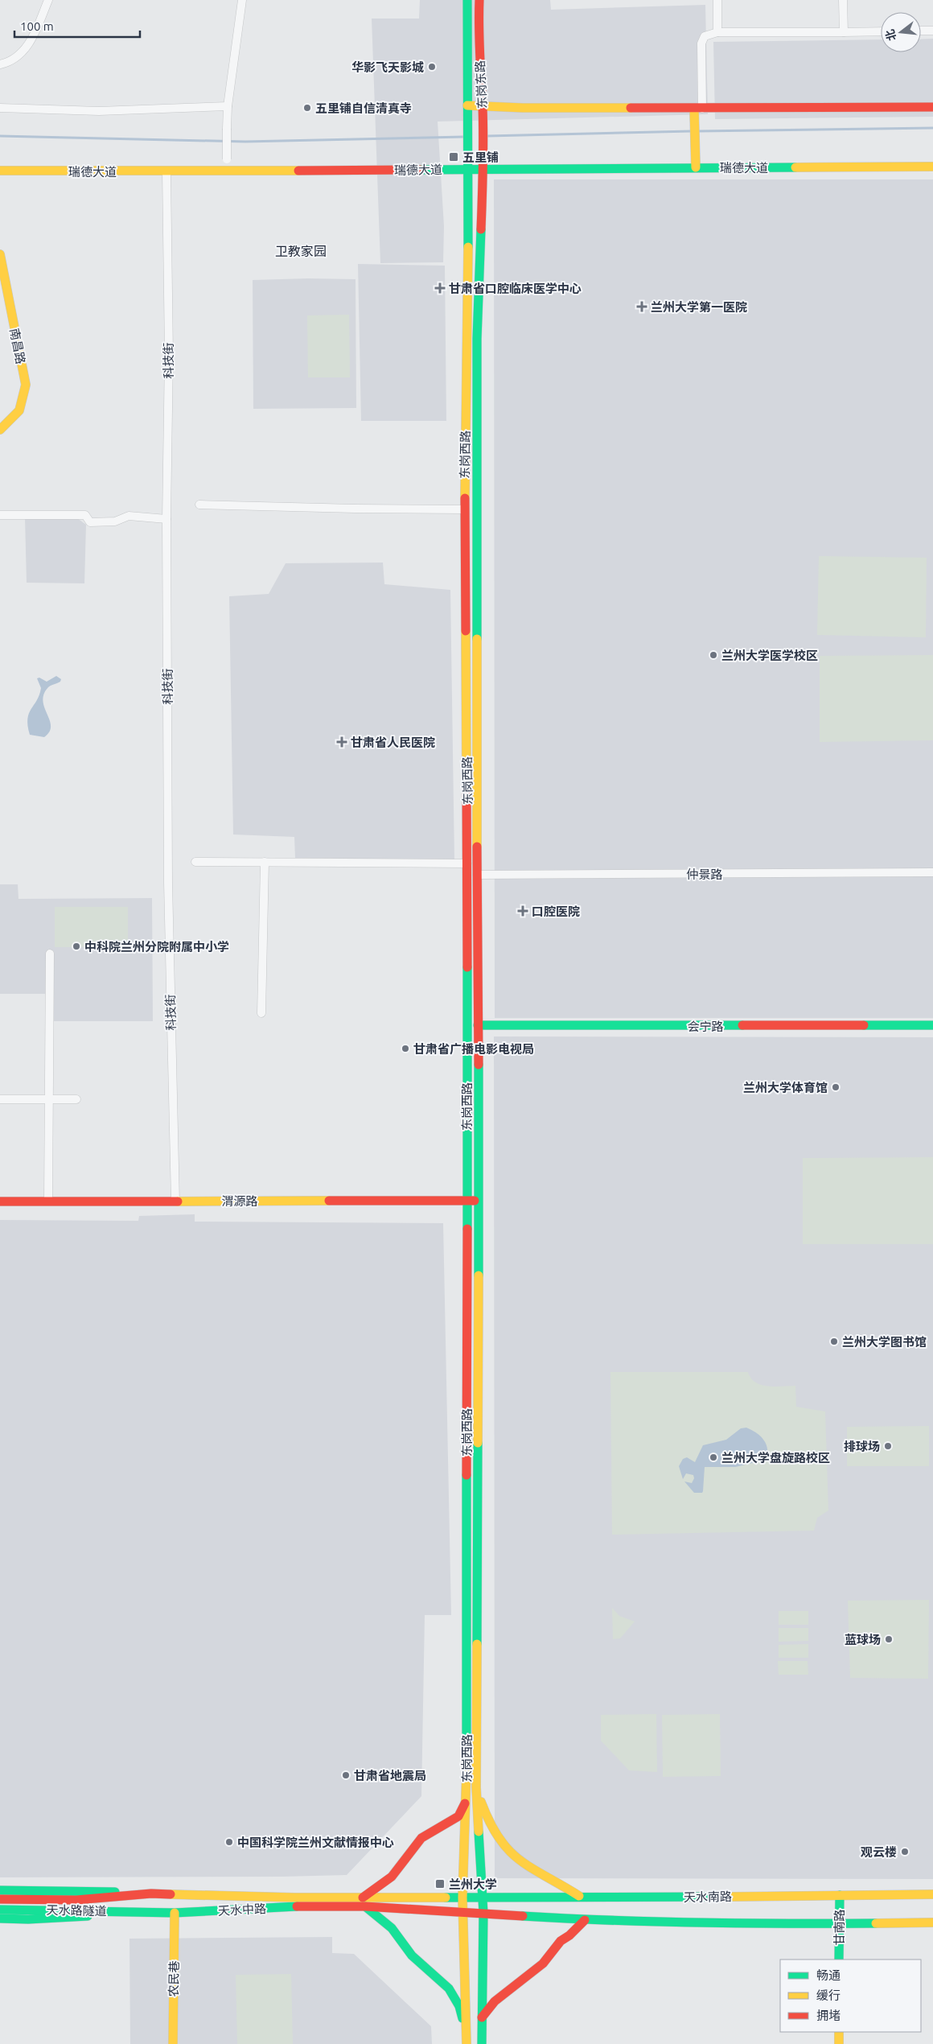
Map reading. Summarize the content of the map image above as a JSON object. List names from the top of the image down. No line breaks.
{"streets":{"main road":["东岗东路","瑞德大道","南昌路","东岗西路","会宁路","渭源路","天水南路","天水中路","天水路隧道","甘南路","农民巷"],"street":["科技街","仲景路"]},"crossings":[["东岗东路","瑞德大道"],["东岗东路","东岗西路"],["瑞德大道","科技街"],["瑞德大道","东岗西路"],["科技街","渭源路"],["东岗西路","仲景路"],["东岗西路","会宁路"],["东岗西路","渭源路"],["东岗西路","天水南路"],["东岗西路","天水中路"],["天水南路","天水中路"],["天水南路","甘南路"],["天水中路","天水路隧道"],["天水中路","农民巷"]],"districts":["卫教家园"],"places":{"other":["华影飞天影城","五里铺自信清真寺","兰州大学医学校区","中科院兰州分院附属中小学","甘肃省广播电影电视局","兰州大学体育馆","兰州大学图书馆","排球场","兰州大学盘旋路校区","蓝球场","甘肃省地震局","中国科学院兰州文献情报中心","观云楼"],"transit":["五里铺","兰州大学"],"health":["甘肃省口腔临床医学中心","兰州大学第一医院","甘肃省人民医院","口腔医院"]},"legend":["畅通","缓行","拥堵"],"scale_bar":"100 m","north":"left"}
